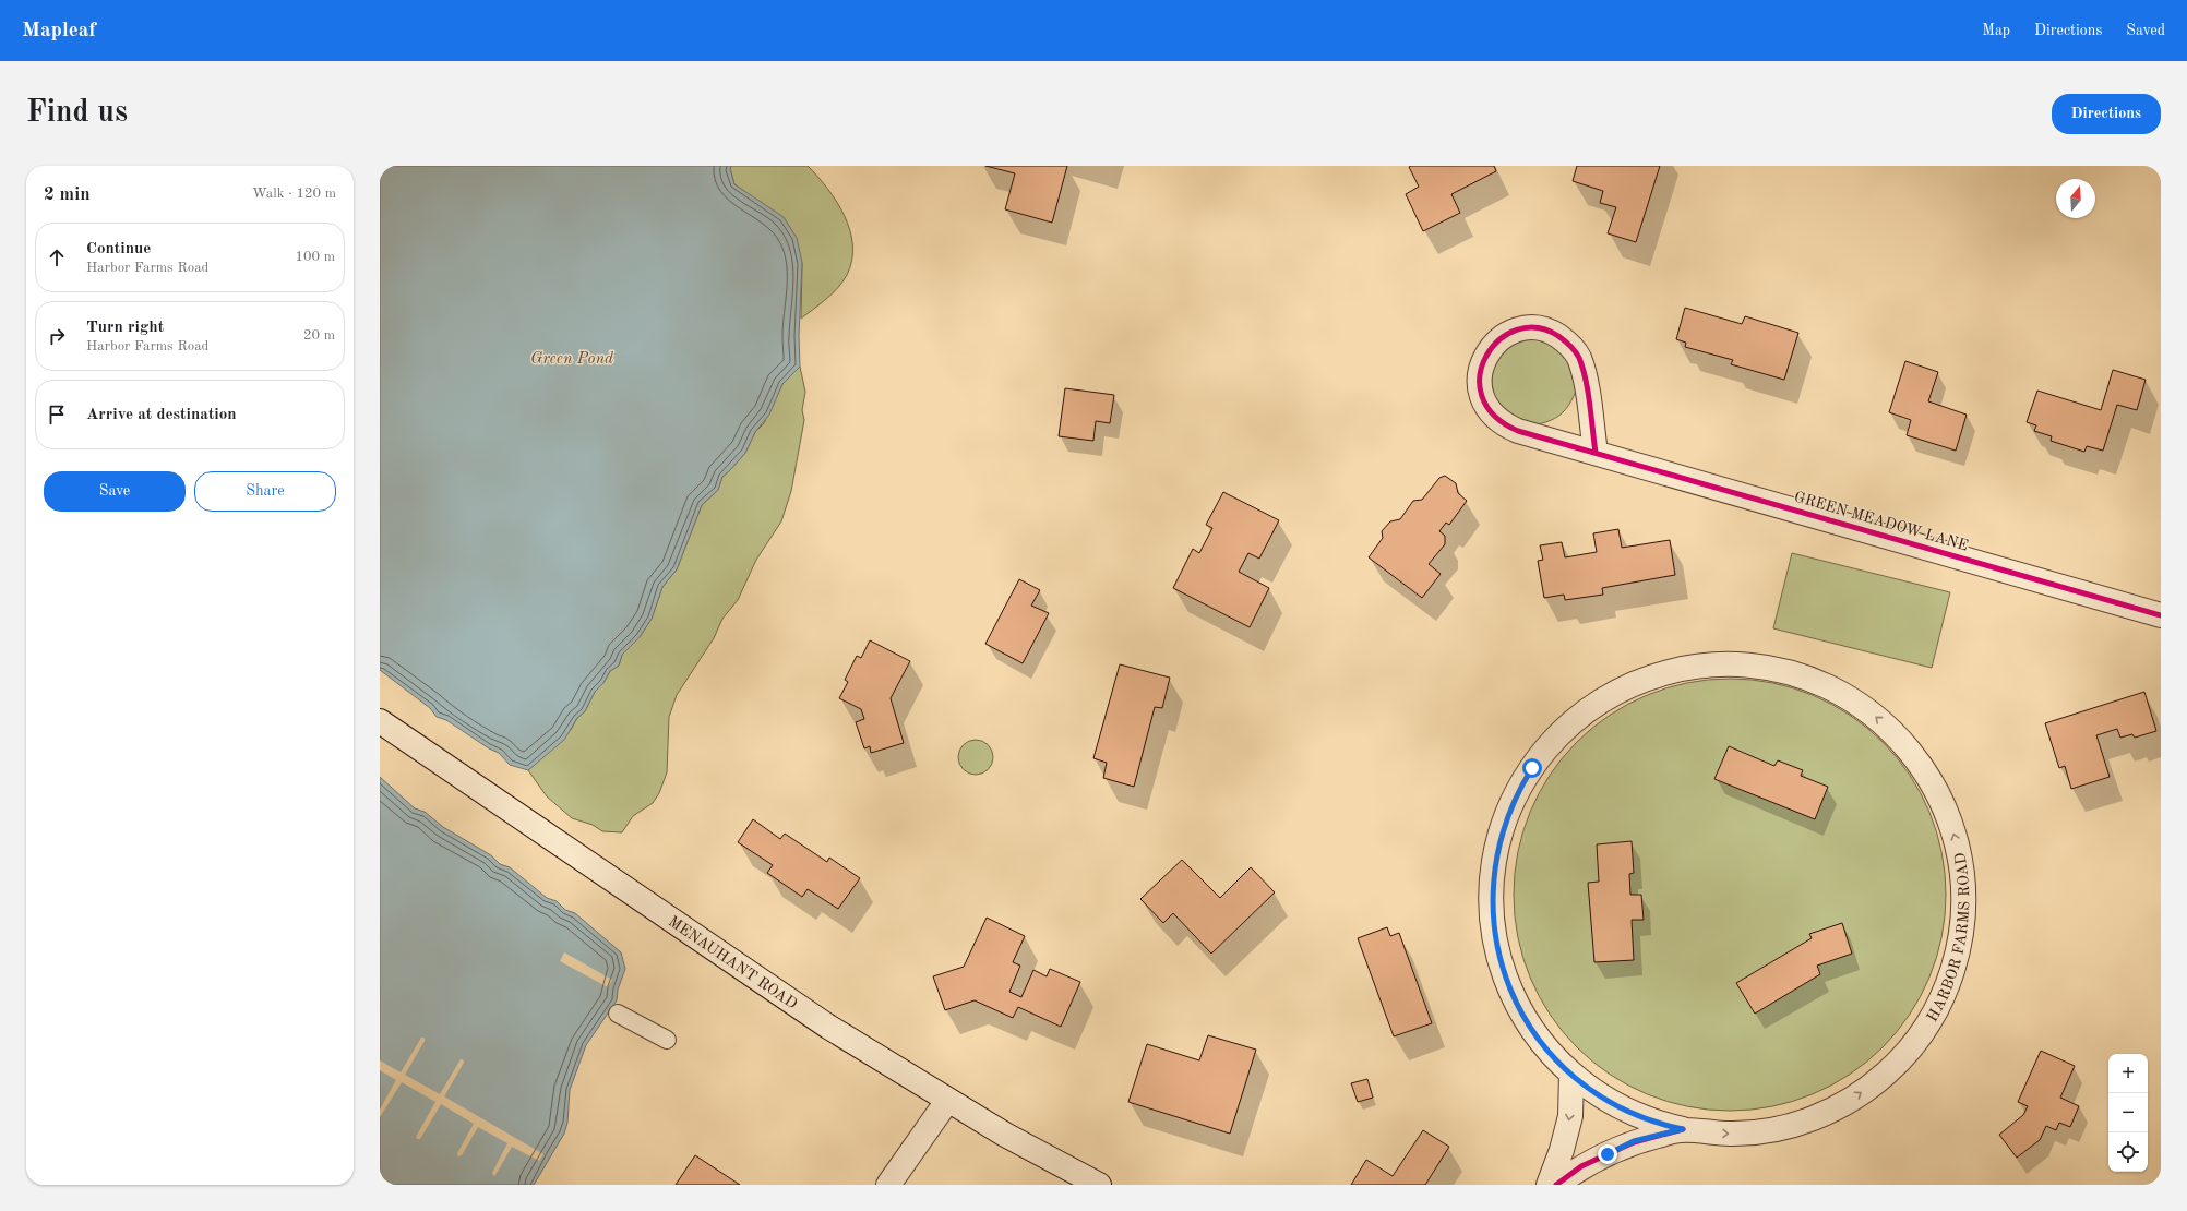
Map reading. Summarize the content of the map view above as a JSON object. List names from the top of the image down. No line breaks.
{"streets":{"street":["GREEN MEADOW LANE","HARBOR FARMS ROAD","MENAUHANT ROAD"]},"water":["Green Pond"],"north":"top","page":{"header":"Mapleaf","nav":["Map","Directions","Saved"],"buttons":["Directions",["Save","Share"]],"title":"Find us","heading":["2 min","Walk · 120 m"],"list":[["Continue","Harbor Farms Road","100 m"],["Turn right","Harbor Farms Road","20 m"],"Arrive at destination"],"map_buttons":["+","−"]}}
